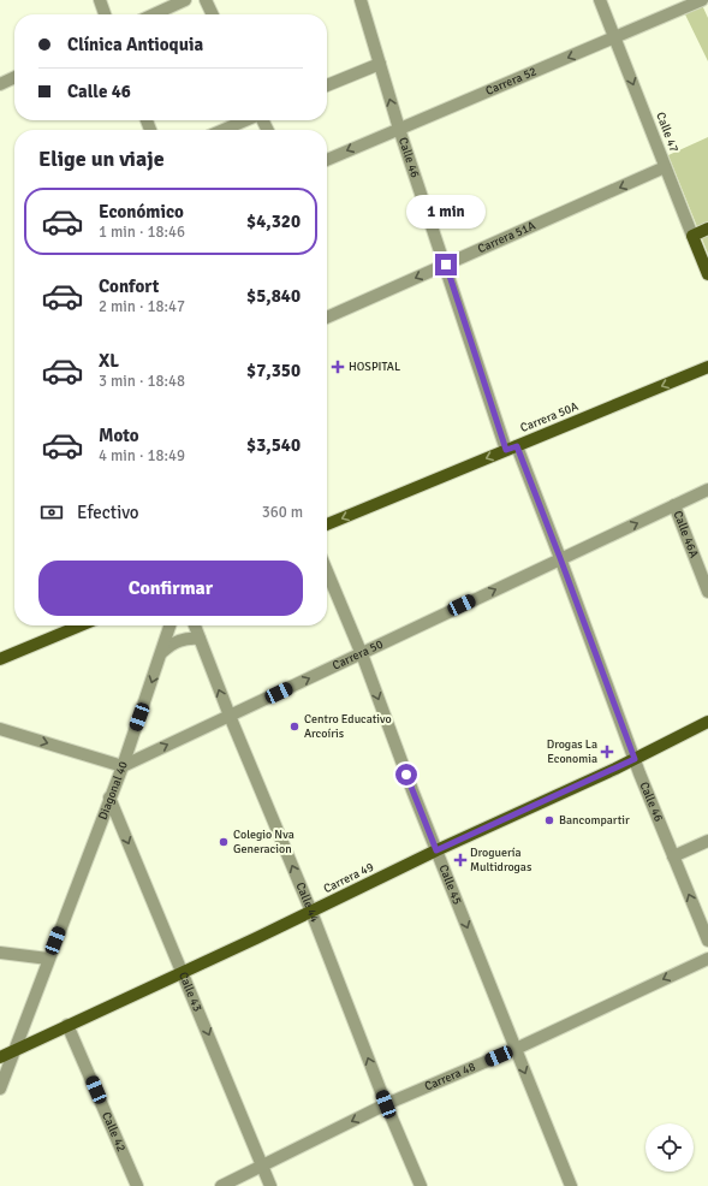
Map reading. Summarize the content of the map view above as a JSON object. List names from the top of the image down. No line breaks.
{"streets":{"main road":["Calle 47","Carrera 50A","Carrera 49"],"street":["Carrera 52","Calle 46","Carrera 51A","Calle 46A","Carrera 50","Diagonal 40","Calle 45","Calle 44","Calle 43","Carrera 48","Calle 42"]},"crossings":[["Carrera 52","Calle 47"],["Carrera 52","Calle 46"],["Calle 47","Carrera 51A"],["Calle 46","Carrera 51A"],["Calle 46","Carrera 50A"],["Calle 46","Carrera 50"],["Calle 46","Carrera 49"],["Calle 46A","Carrera 50"],["Carrera 50","Diagonal 40"],["Carrera 50","Calle 45"],["Carrera 50","Calle 44"],["Diagonal 40","Carrera 49"],["Diagonal 40","Calle 43"],["Carrera 49","Calle 45"],["Carrera 49","Calle 44"],["Carrera 49","Calle 43"],["Carrera 49","Calle 42"],["Calle 45","Carrera 48"],["Calle 44","Carrera 48"],["Calle 43","Carrera 48"]],"one_way":["Carrera 52","Calle 47","Carrera 51A","Carrera 50A","Carrera 50","Calle 45","Calle 44","Calle 43","Carrera 48"],"places":{"health":["HOSPITAL","Drogas La Economia","Droguería Multidrogas"],"other":["Centro Educativo Arcoíris","Bancompartir","Colegio Nva Generacion"]},"page":{"banner":["Clínica Antioquia","Calle 46"],"heading":"Elige un viaje","list":[{"name":"Económico","note":"1 min · 18:46","value":"$4,320"},{"name":"Confort","note":"2 min · 18:47","value":"$5,840"},{"name":"XL","note":"3 min · 18:48","value":"$7,350"},{"name":"Moto","note":"4 min · 18:49","value":"$3,540"}],"bubble":"1 min","pay":["Efectivo","360 m"],"buttons":"Confirmar"}}
